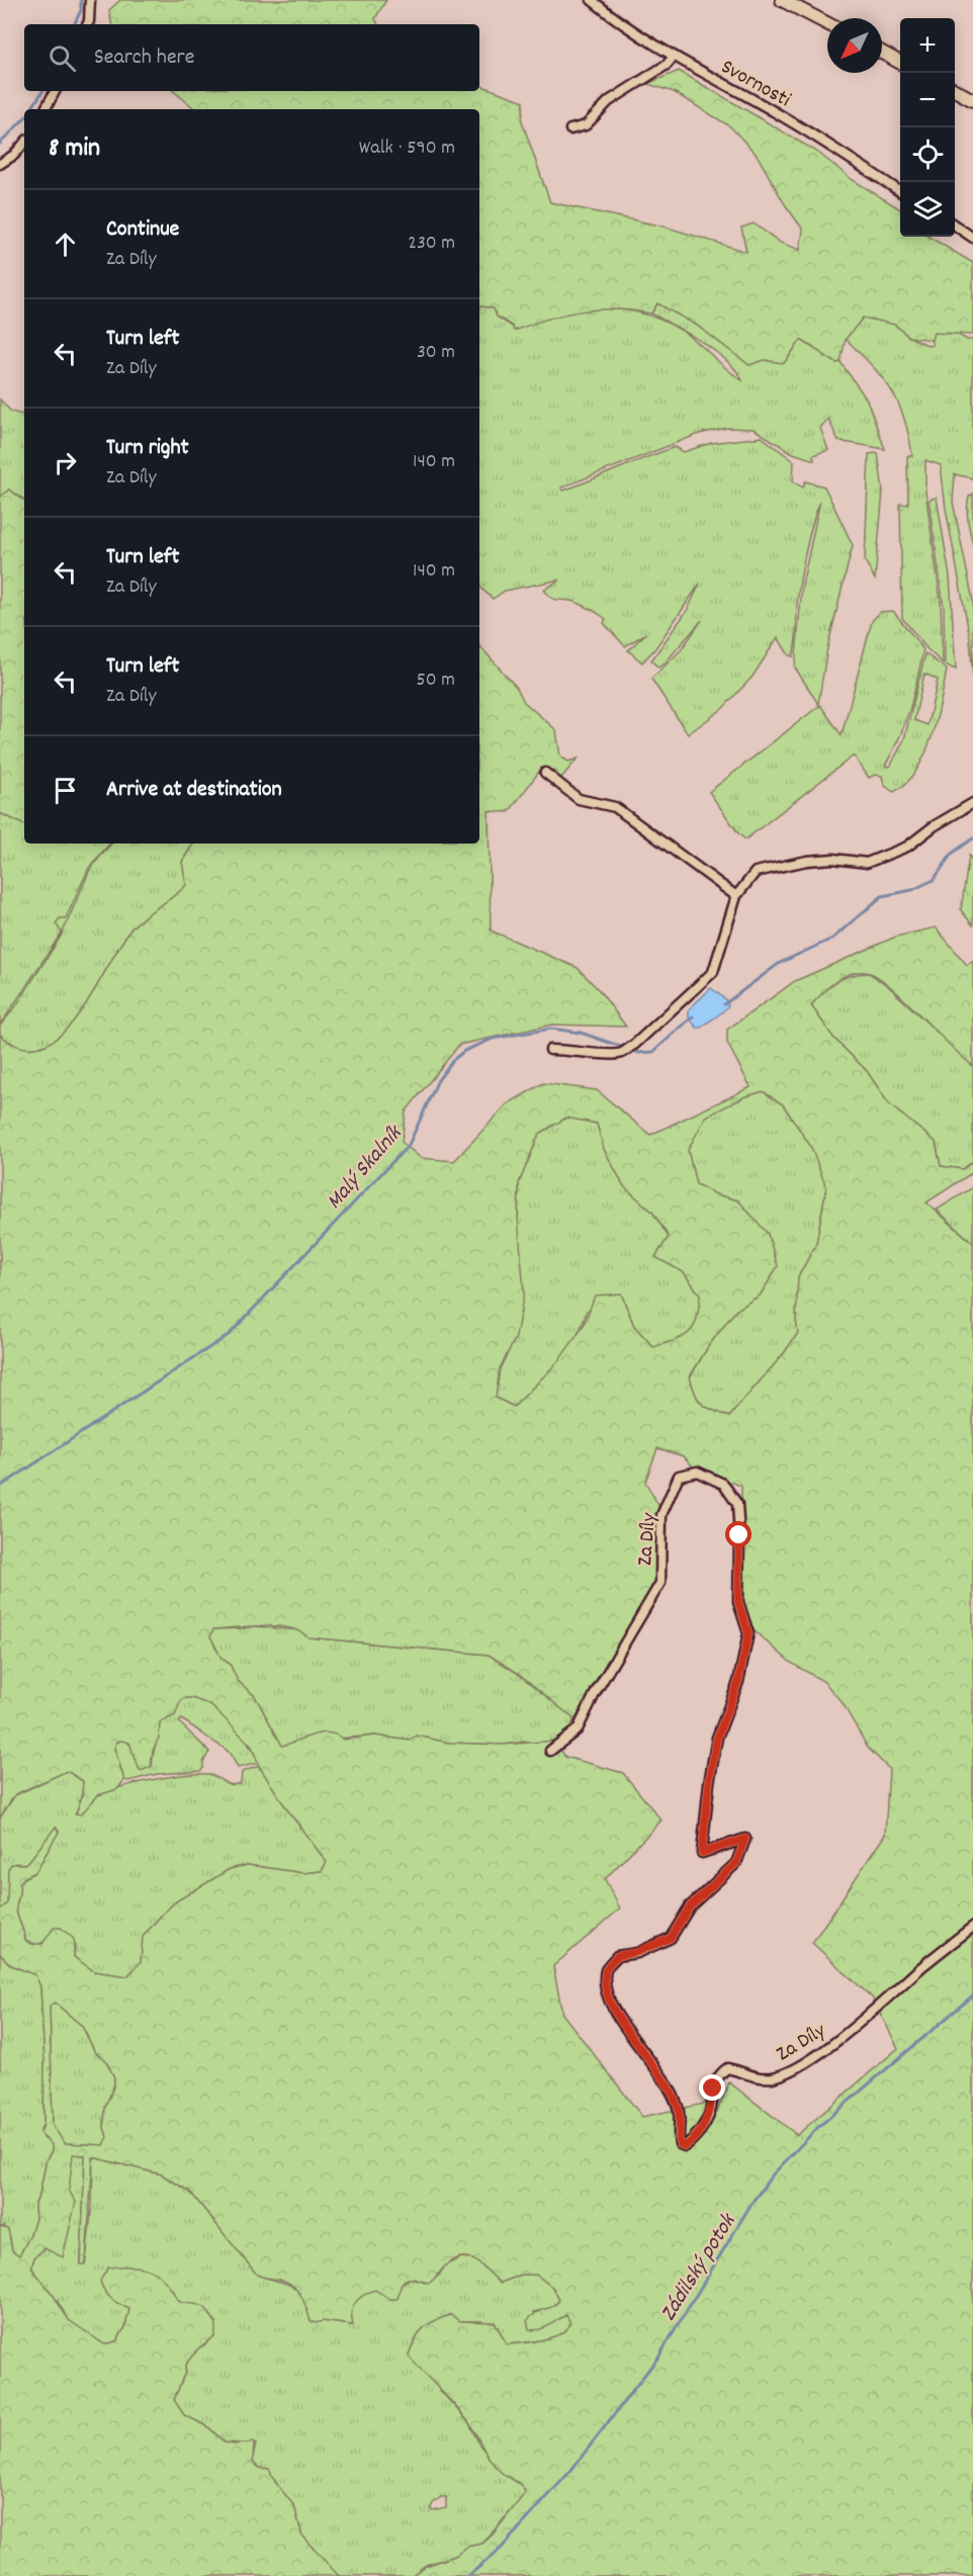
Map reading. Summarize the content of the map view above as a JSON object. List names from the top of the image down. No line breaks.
{"streets":{"street":["Svornosti","Za Díly"]},"water":["Malý Skalník","Zádilský potok"],"north":"bottom left","page":{"map_buttons":["+","−"],"search":"Search here","heading":["8 min","Walk · 590 m"],"list":[["Continue","Za Díly","230 m"],["Turn left","Za Díly","30 m"],["Turn right","Za Díly","140 m"],["Turn left","Za Díly","140 m"],["Turn left","Za Díly","50 m"],"Arrive at destination"]}}
